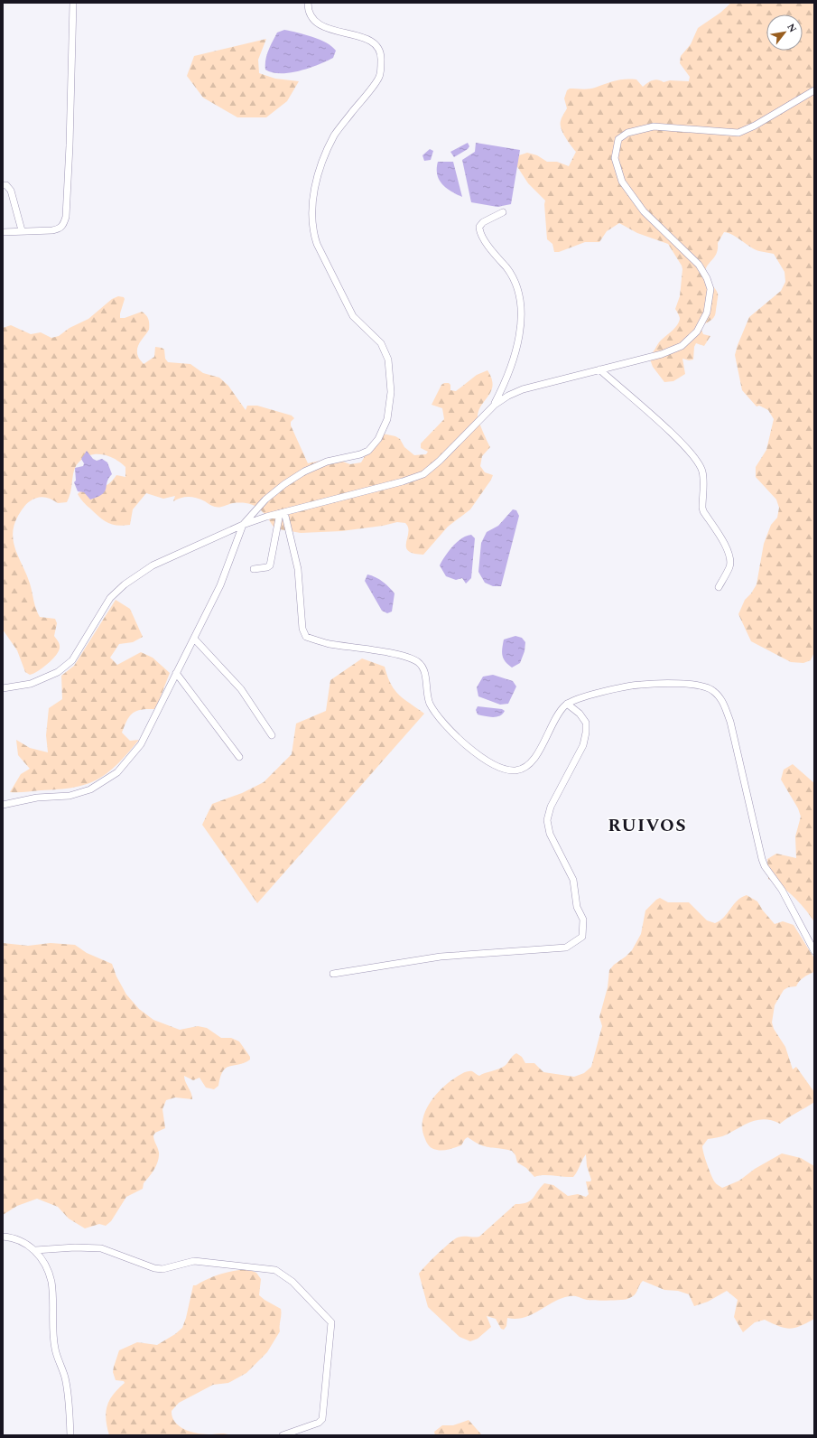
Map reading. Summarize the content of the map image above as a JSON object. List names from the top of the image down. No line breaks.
{"districts":["RUIVOS"],"north":"top right"}
